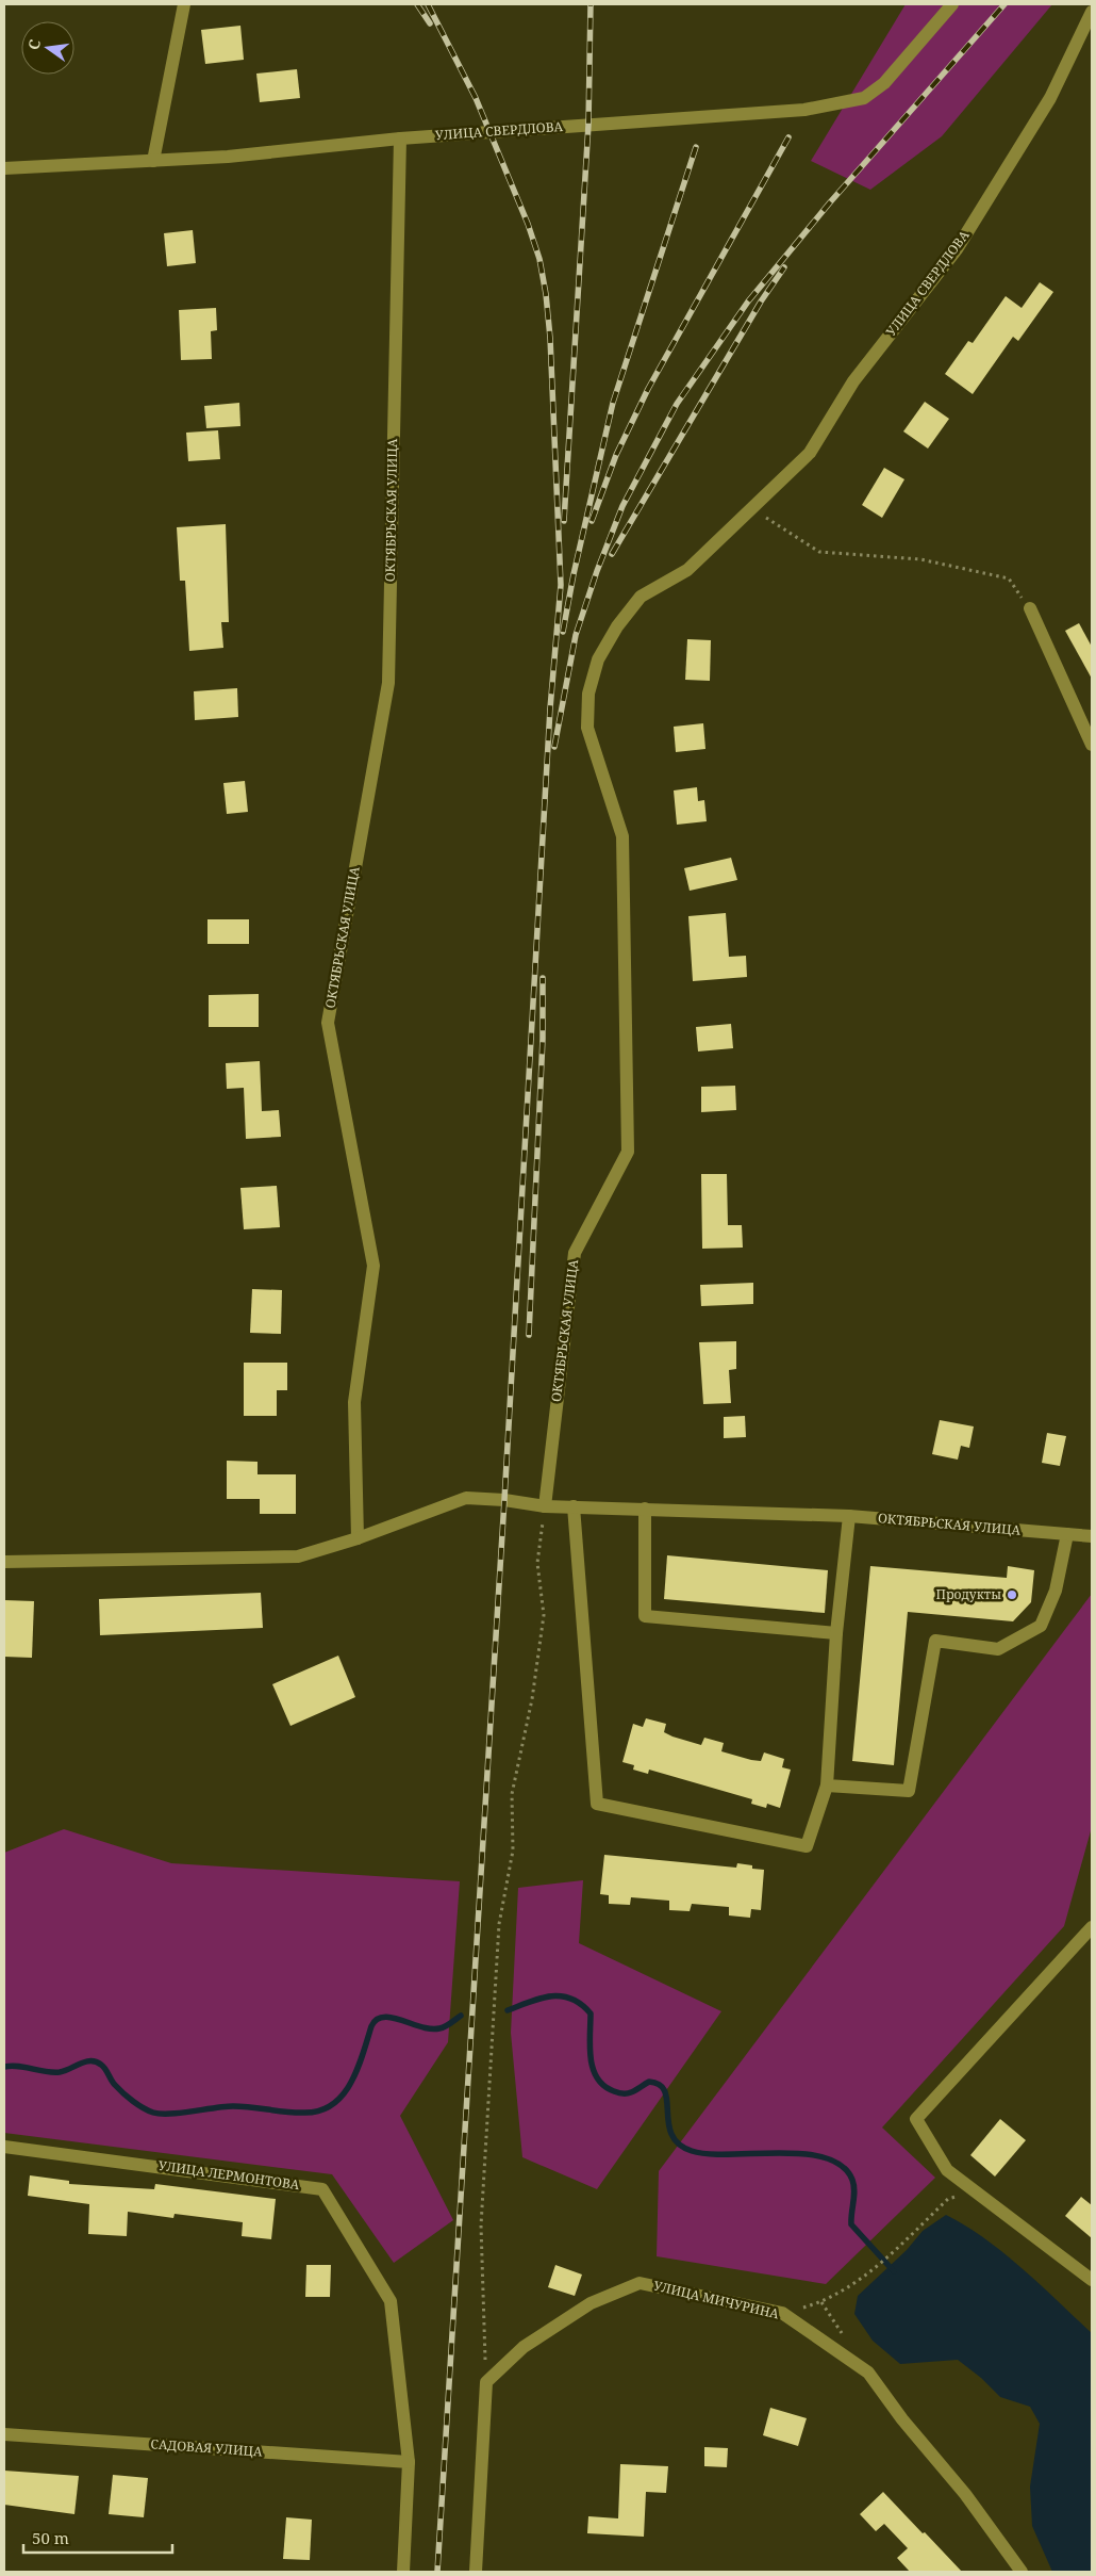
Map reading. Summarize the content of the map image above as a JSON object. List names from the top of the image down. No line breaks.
{"streets":{"street":["УЛИЦА СВЕРДЛОВА","ОКТЯБРЬСКАЯ УЛИЦА","УЛИЦА ЛЕРМОНТОВА","УЛИЦА МИЧУРИНА","САДОВАЯ УЛИЦА"]},"crossings":[["УЛИЦА СВЕРДЛОВА","ОКТЯБРЬСКАЯ УЛИЦА"],["УЛИЦА ЛЕРМОНТОВА","САДОВАЯ УЛИЦА"]],"places":["Продукты"],"scale_bar":"50 m","north":"left"}
